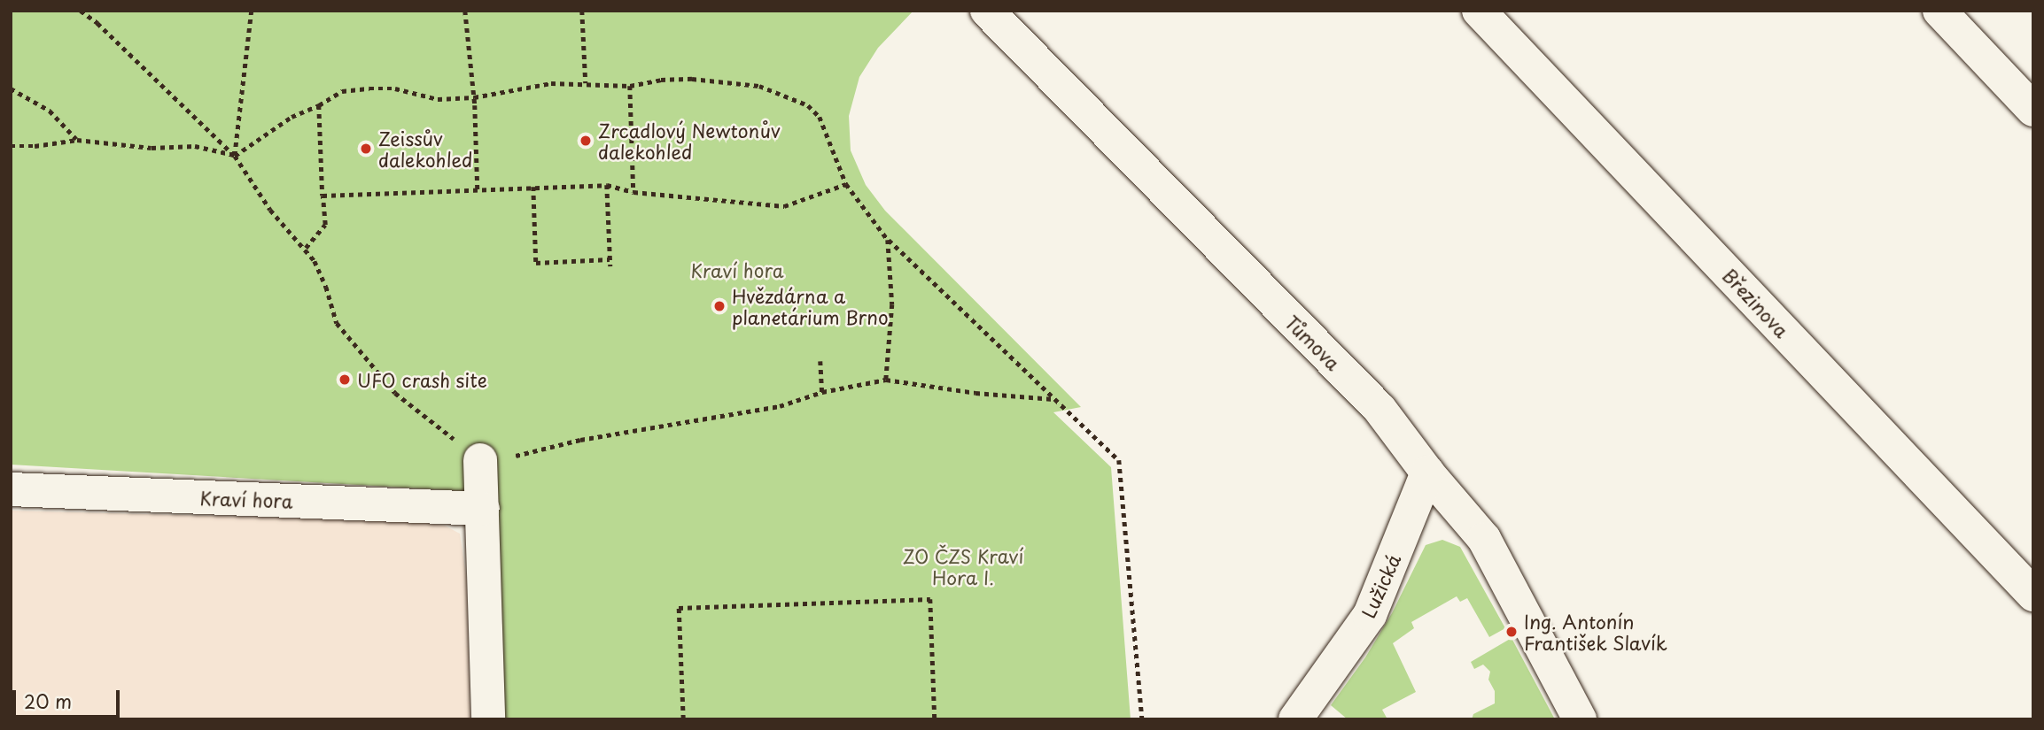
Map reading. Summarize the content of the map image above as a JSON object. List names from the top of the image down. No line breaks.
{"streets":{"street":["Březinova","Tůmova","Kraví hora","Lužická"]},"crossings":[["Tůmova","Lužická"]],"parks":["Kraví hora","ZO ČZS Kraví Hora I."],"places":["Zrcadlový Newtonův dalekohled","Zeissův dalekohled","Hvězdárna a planetárium Brno","UFO crash site","Ing. Antonín František Slavík"],"scale_bar":"20 m"}
